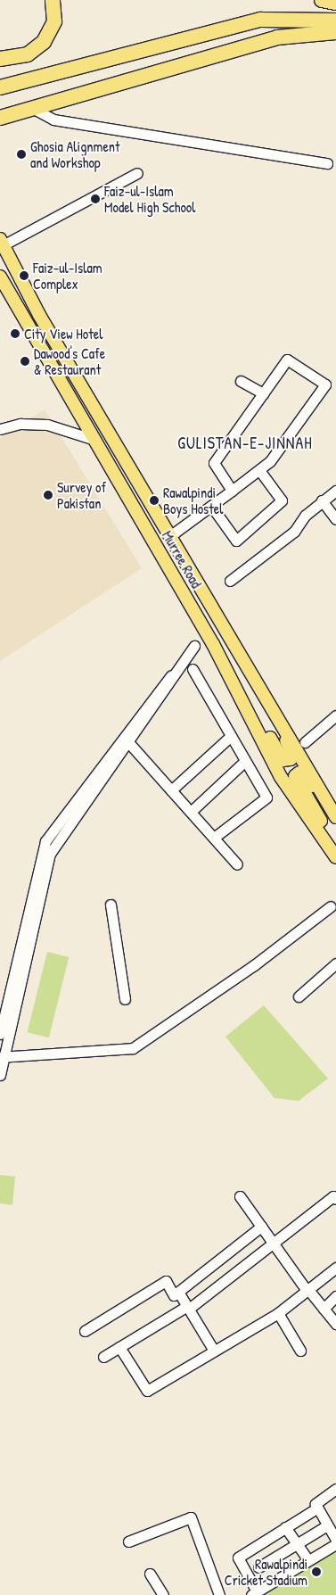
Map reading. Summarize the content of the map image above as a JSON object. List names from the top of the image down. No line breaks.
{"streets":{"main road":["Murree Road"]},"districts":["GULISTAN-E-JINNAH"],"places":["Ghosia Alignment and Workshop","Faiz-ul-Islam Model High School","Faiz-ul-Islam Complex","City View Hotel","Dawood's Cafe & Restaurant","Survey of Pakistan","Rawalpindi Boys Hostel","Rawalpindi Cricket Stadium"]}
